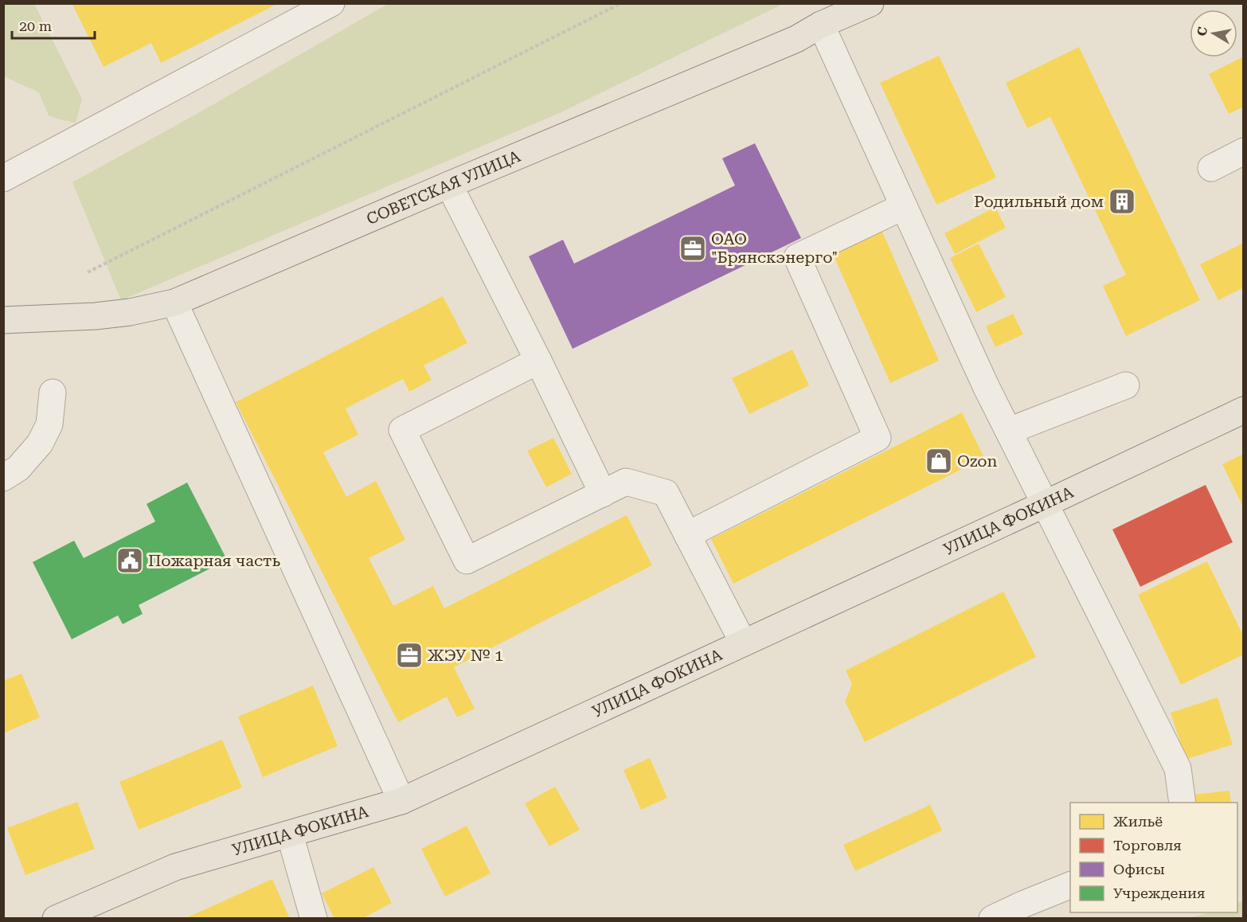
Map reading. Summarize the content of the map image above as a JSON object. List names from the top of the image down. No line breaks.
{"streets":{"main road":["СОВЕТСКАЯ УЛИЦА","УЛИЦА ФОКИНА"]},"places":{"building":["Родильный дом"],"office":["ОАО \"Брянскэнерго\"","ЖЭУ № 1"],"shop":["Ozon"],"public building":["Пожарная часть"]},"legend":["Жильё","Торговля","Офисы","Учреждения"],"scale_bar":"20 m","north":"left"}
